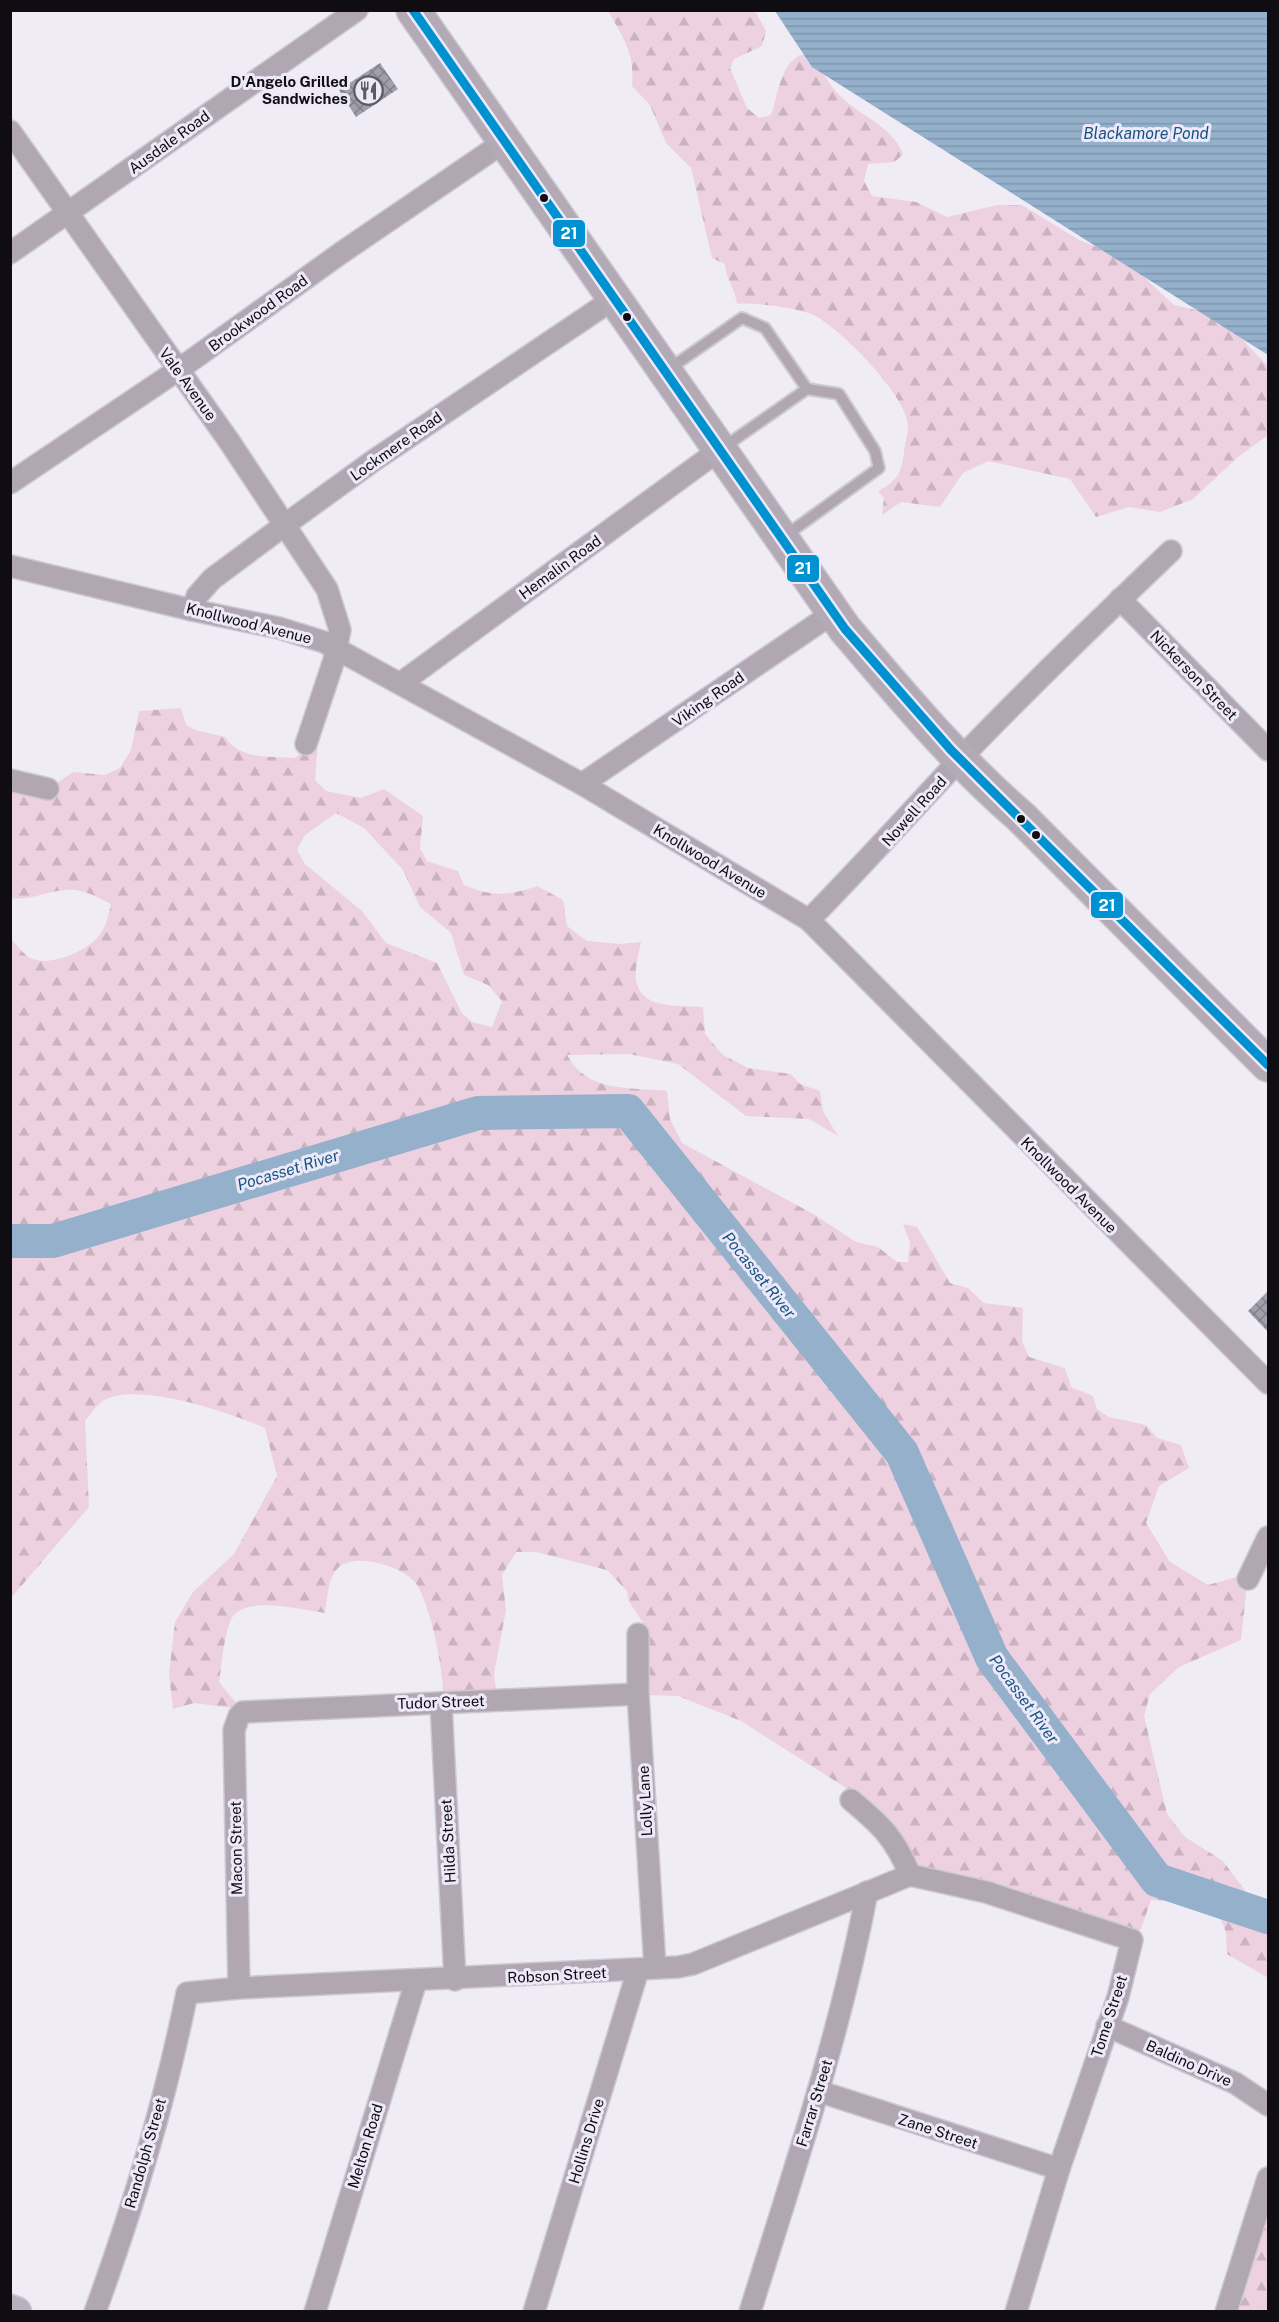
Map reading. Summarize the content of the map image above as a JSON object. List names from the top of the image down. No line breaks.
{"streets":{"street":["Ausdale Road","Brookwood Road","Vale Avenue","Lockmere Road","Hemalin Road","Knollwood Avenue","Nickerson Street","Viking Road","Nowell Road","Tudor Street","Lolly Lane","Hilda Street","Macon Street","Robson Street","Tome Street","Baldino Drive","Farrar Street","Zane Street","Hollins Drive","Melton Road","Randolph Street"]},"crossings":[["Ausdale Road","Vale Avenue"],["Brookwood Road","Vale Avenue"],["Vale Avenue","Lockmere Road"],["Vale Avenue","Knollwood Avenue"],["Lockmere Road","Knollwood Avenue"],["Hemalin Road","Knollwood Avenue"],["Knollwood Avenue","Viking Road"],["Knollwood Avenue","Nowell Road"],["Nickerson Street","Nowell Road"],["Tudor Street","Lolly Lane"],["Tudor Street","Hilda Street"],["Tudor Street","Macon Street"],["Lolly Lane","Robson Street"],["Lolly Lane","Hollins Drive"],["Hilda Street","Robson Street"],["Macon Street","Robson Street"],["Robson Street","Tome Street"],["Robson Street","Farrar Street"],["Robson Street","Hollins Drive"],["Robson Street","Melton Road"],["Robson Street","Randolph Street"],["Tome Street","Baldino Drive"],["Tome Street","Zane Street"],["Farrar Street","Zane Street"]],"water":["Blackamore Pond","Pocasset River"],"places":{"restaurant":["D'Angelo Grilled Sandwiches"]},"lines":["transit line 21"]}
